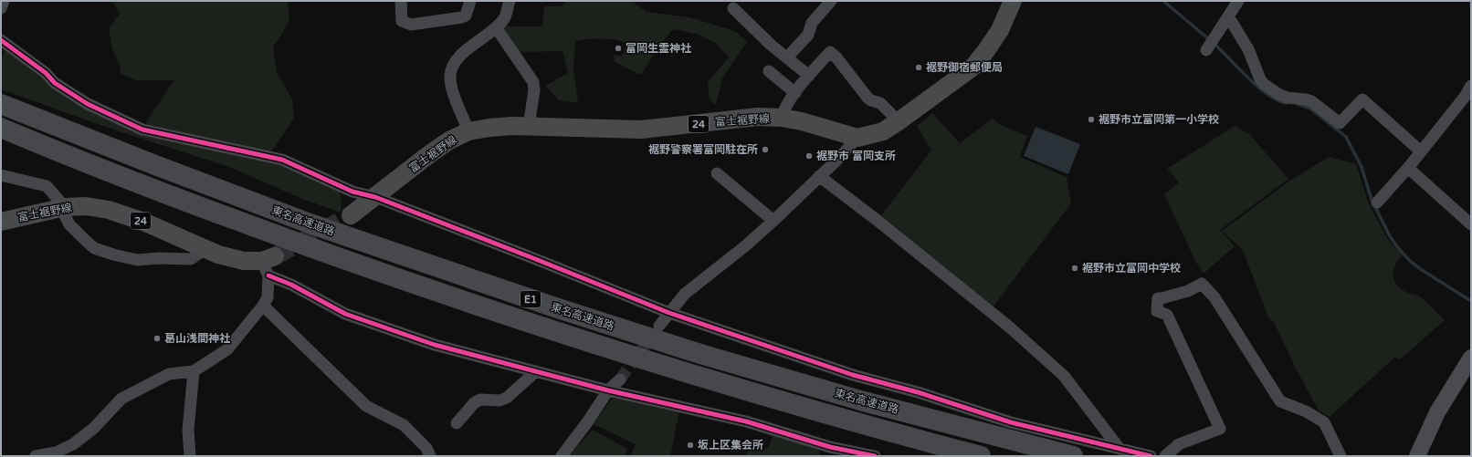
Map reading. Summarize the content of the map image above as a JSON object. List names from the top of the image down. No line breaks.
{"streets":{"highway":["東名高速道路","E1"],"main road":["富士裾野線","24"]},"places":["富岡生霊神社","裾野御宿郵便局","裾野市立富岡第一小学校","裾野警察署富岡駐在所","裾野市 富岡支所","裾野市立富岡中学校","葛山浅間神社","坂上区集会所"]}
